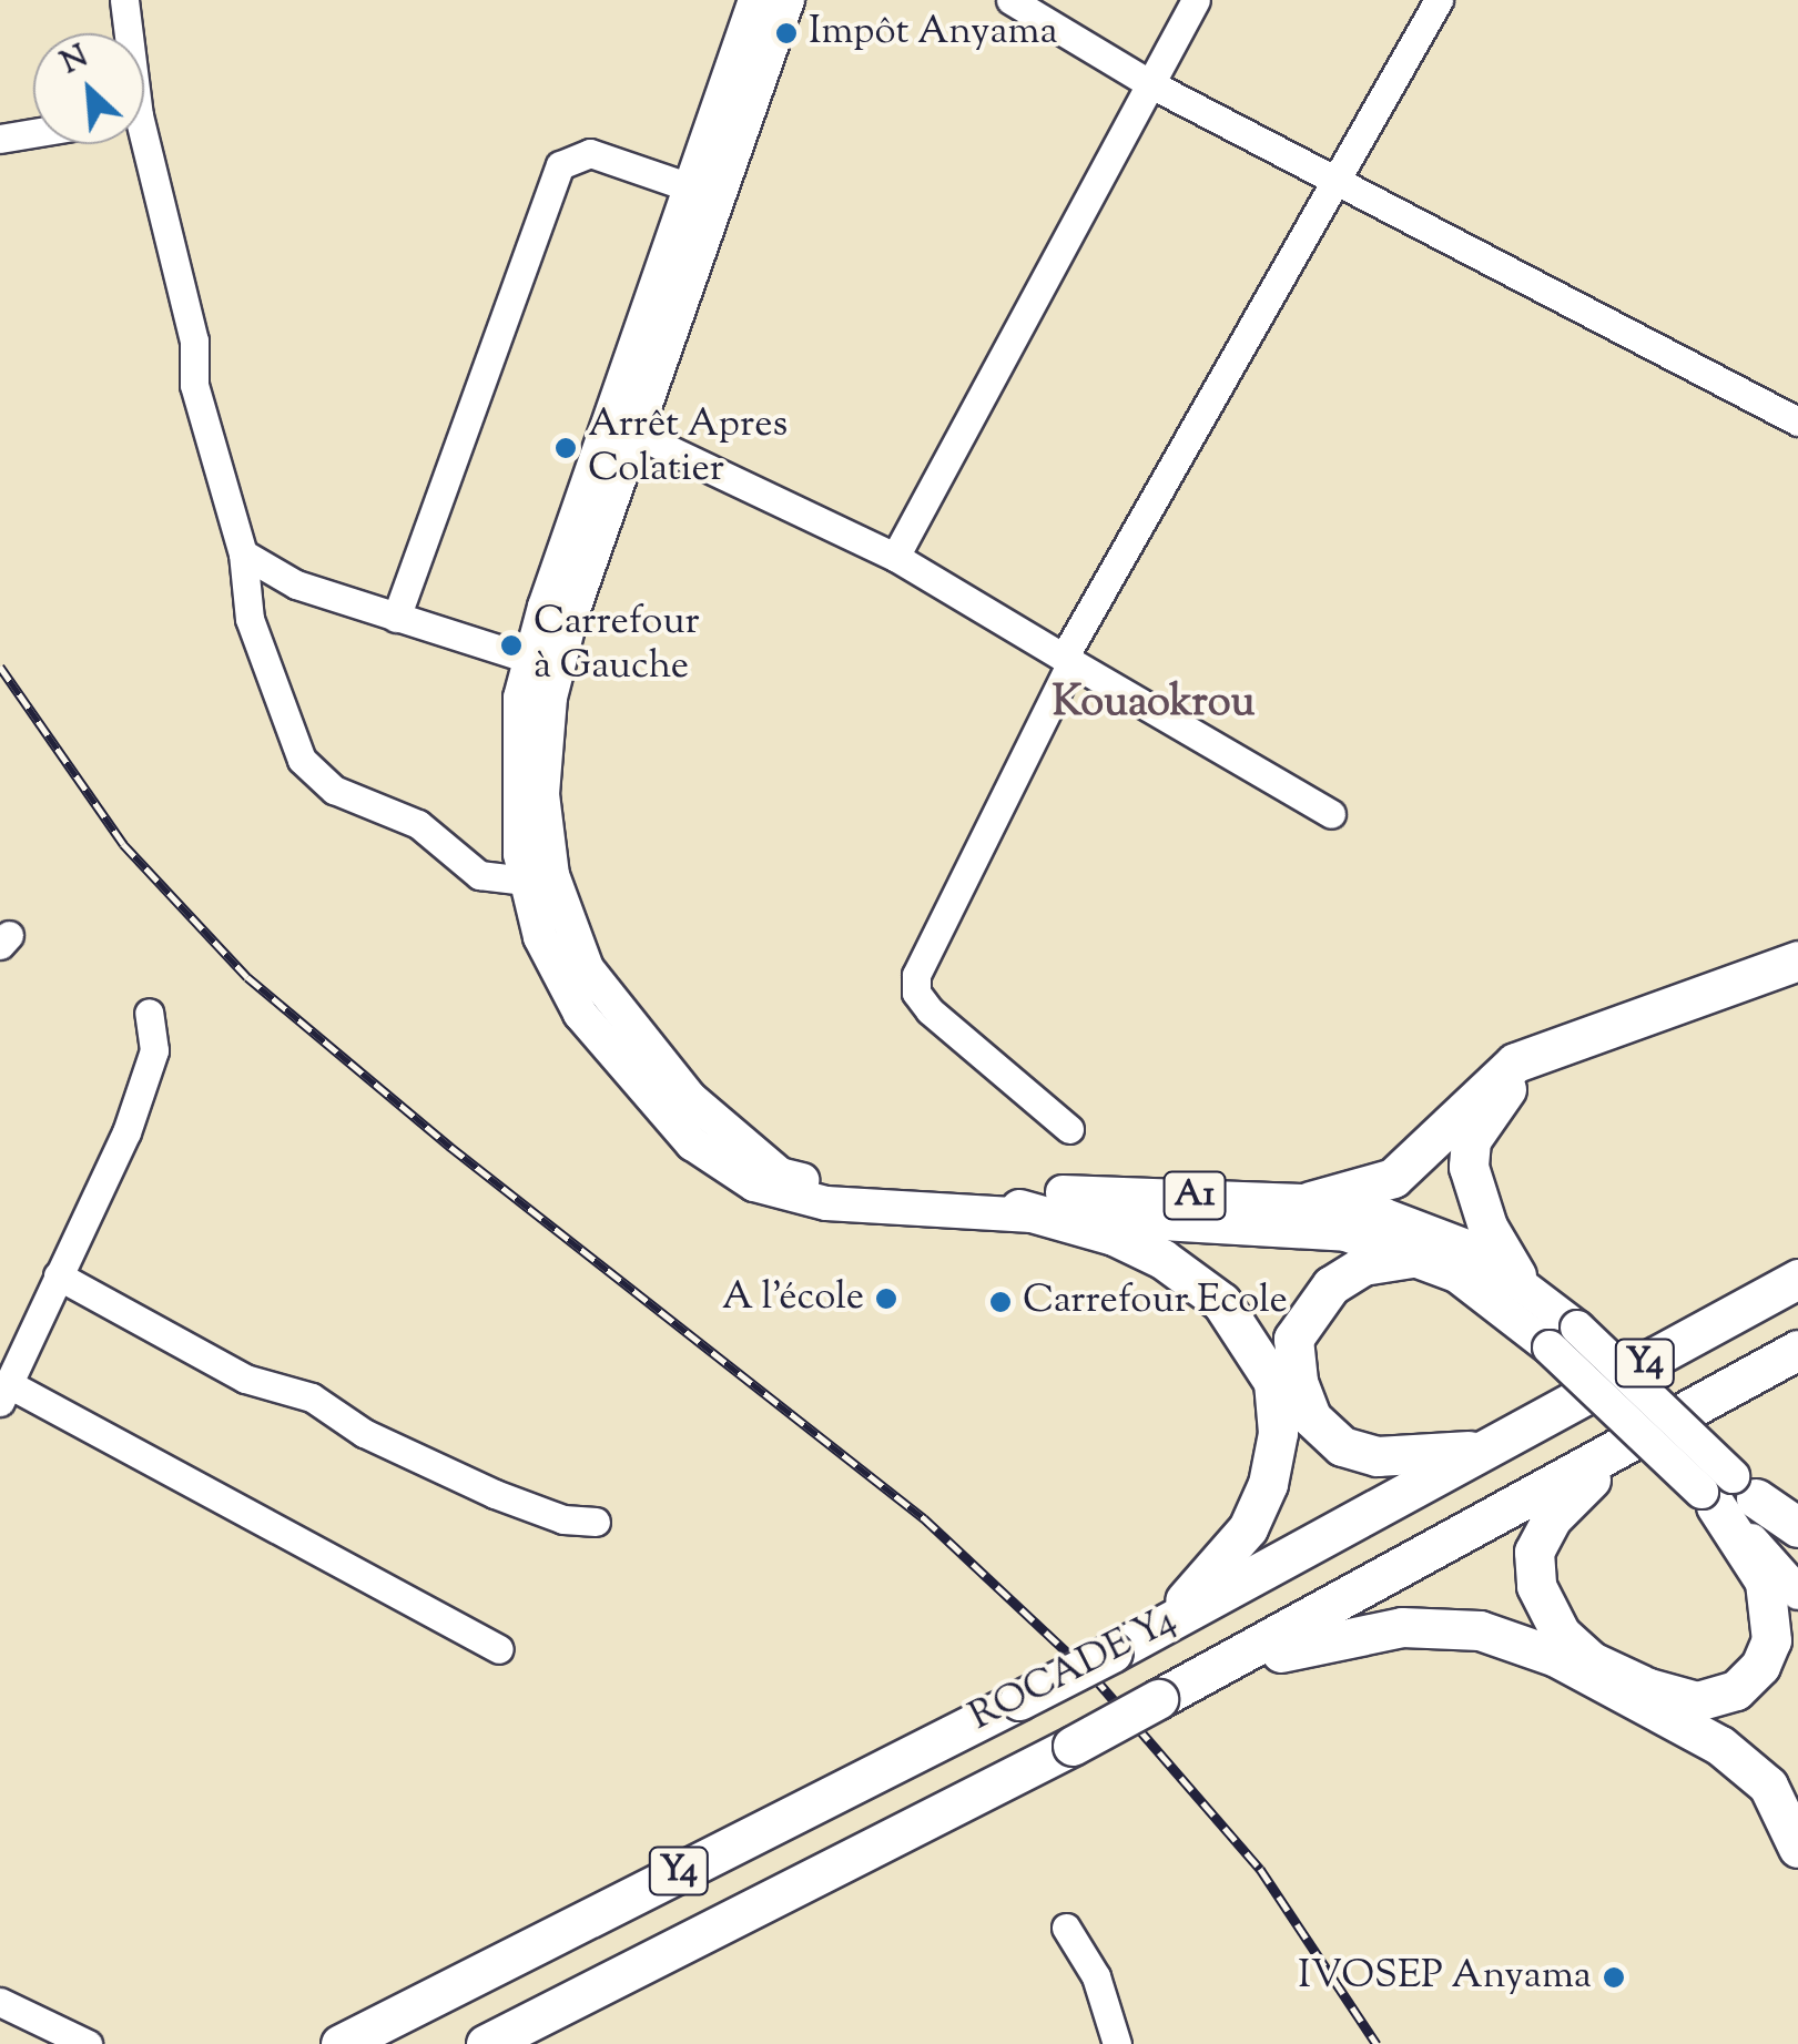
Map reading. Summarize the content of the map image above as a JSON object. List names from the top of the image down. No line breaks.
{"streets":{"highway":["Y4","ROCADE Y4"],"main road":["A1"]},"districts":["Kouaokrou"],"places":["Impôt Anyama","Arrêt Apres Colatier","Carrefour à Gauche","A l'école","Carrefour Ecole","IVOSEP Anyama"],"north":"top left"}
